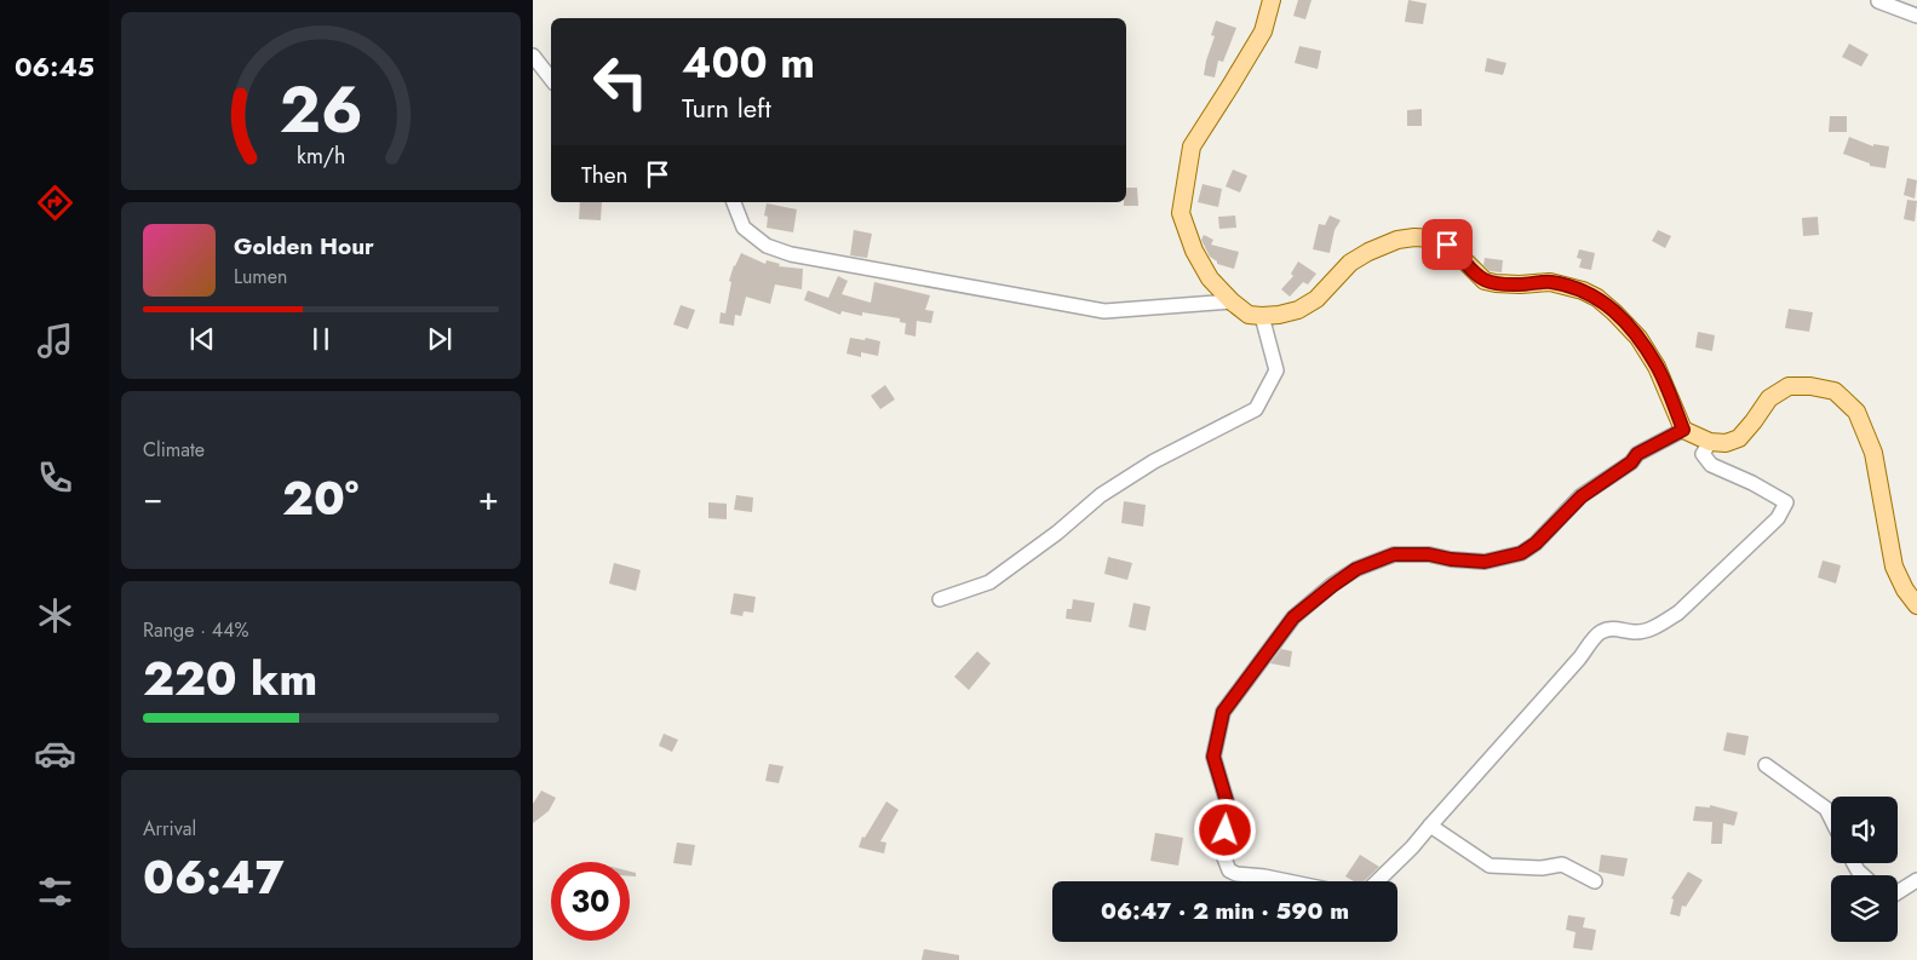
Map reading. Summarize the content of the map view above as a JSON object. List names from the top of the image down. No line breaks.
{"page":{"tabs":"06:45","turn":["400 m","Turn left"],"then":"Then","song":["Golden Hour","Lumen"],"tile":["Climate",["Range · 44%","220 km"],["Arrival","06:47"]],"heat":["−","20°","+"],"limit":"30","trip":"06:47 · 2 min · 590 m","gauge":["26","km/h"]}}
